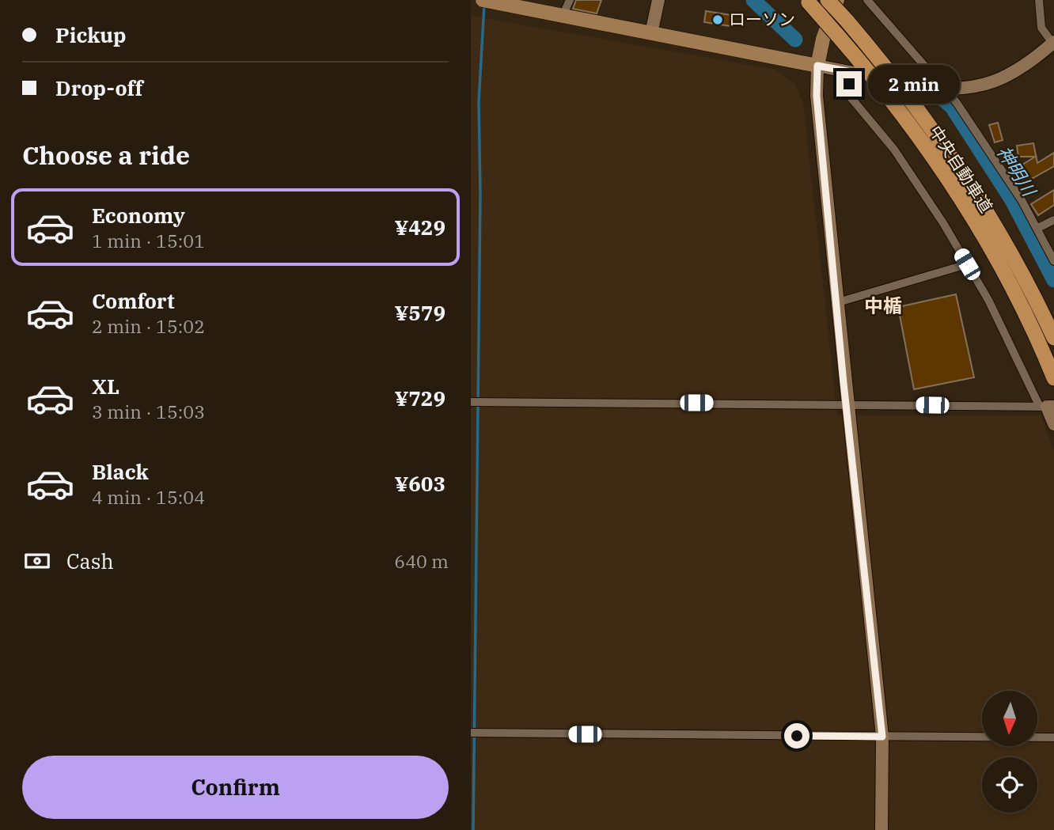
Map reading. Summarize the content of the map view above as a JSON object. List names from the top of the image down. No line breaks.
{"streets":{"highway":["中央自動車道"]},"districts":["中楯"],"water":["神明川"],"places":["ローソン"],"north":"bottom","page":{"banner":["Pickup","Drop-off"],"bubble":"2 min","heading":"Choose a ride","list":[{"name":"Economy","note":"1 min · 15:01","value":"¥429"},{"name":"Comfort","note":"2 min · 15:02","value":"¥579"},{"name":"XL","note":"3 min · 15:03","value":"¥729"},{"name":"Black","note":"4 min · 15:04","value":"¥603"}],"pay":["Cash","640 m"],"buttons":"Confirm"}}
